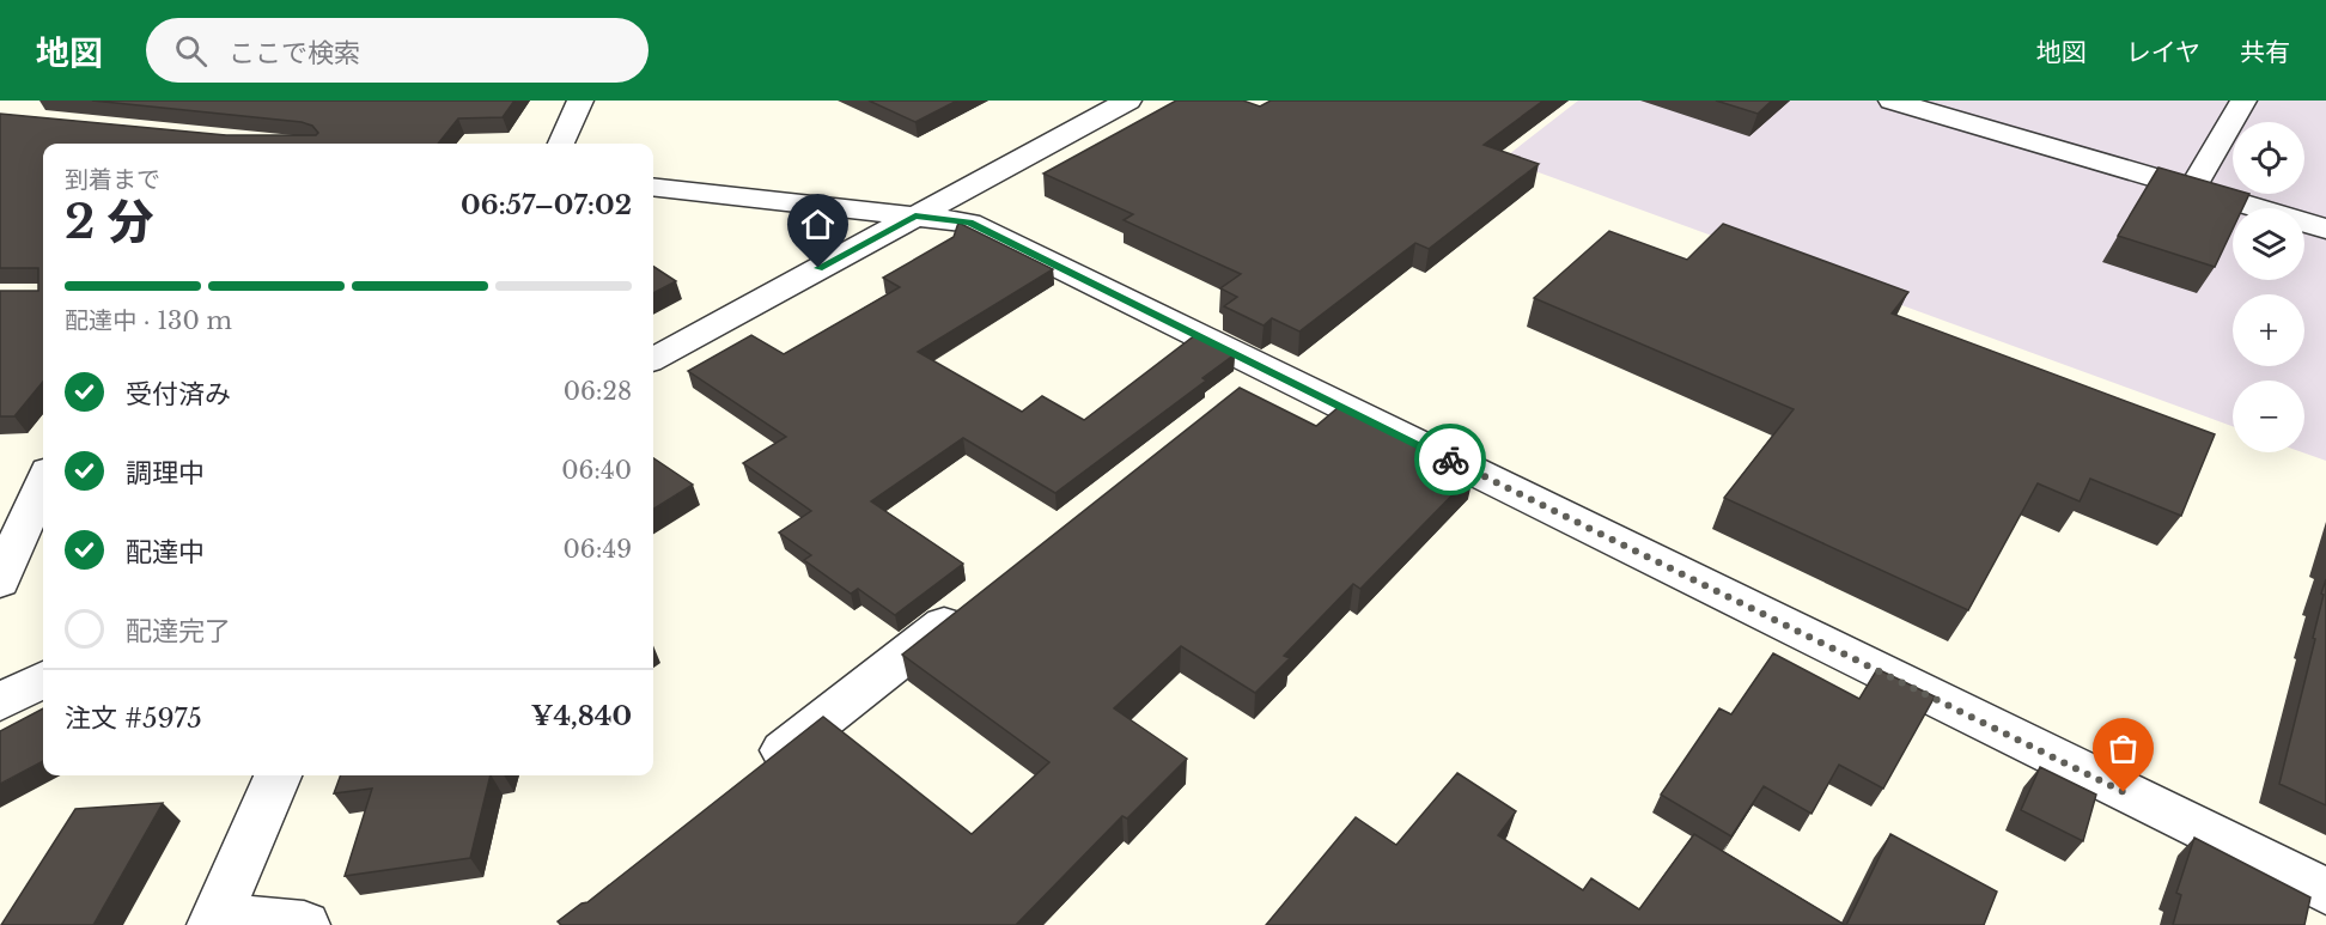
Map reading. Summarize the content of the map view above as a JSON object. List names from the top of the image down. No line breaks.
{"page":{"header":"地図","search":"ここで検索","nav":["地図","レイヤ","共有"],"map_buttons":["+","−"],"heading":["2 分","到着まで","06:57–07:02"],"panel":["注文 #5975","¥4,840"],"bar":"配達中 · 130 m","list":[["受付済み","06:28"],["調理中","06:40"],["配達中","06:49"],"配達完了"]}}
